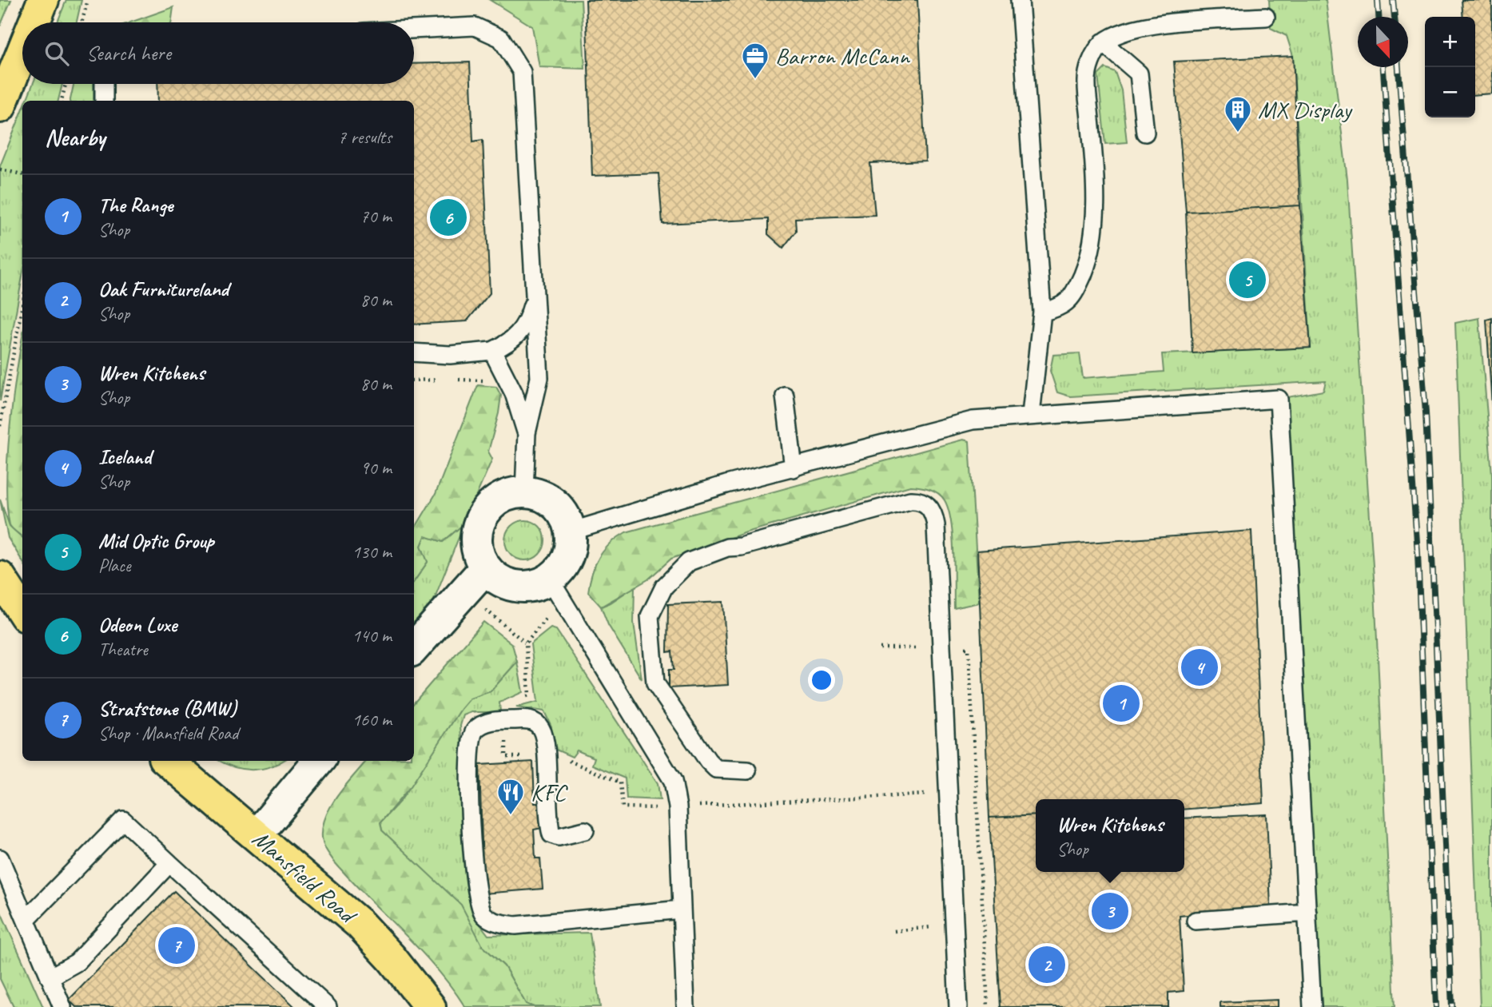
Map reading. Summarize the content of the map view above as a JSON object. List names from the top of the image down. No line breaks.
{"streets":{"main road":["Mansfield Road"]},"places":{"office":["Barron McCann"],"building":["MX Display"],"restaurant":["KFC"]},"north":"bottom","page":{"map_buttons":["+","−"],"search":"Search here","heading":["Nearby","7 results"],"list":[{"mark":"1","name":"The Range","note":"Shop","value":"70 m"},{"mark":"2","name":"Oak Furnitureland","note":"Shop","value":"80 m"},{"mark":"3","name":"Wren Kitchens","note":"Shop","value":"80 m"},{"mark":"4","name":"Iceland","note":"Shop","value":"90 m"},{"mark":"5","name":"Mid Optic Group","note":"Place","value":"130 m"},{"mark":"6","name":"Odeon Luxe","note":"Theatre","value":"140 m"},{"mark":"7","name":"Stratstone (BMW)","note":"Shop · Mansfield Road","value":"160 m"}],"pins":["6","5","4","1","3","7","2"],"popup":["Wren Kitchens","Shop"]}}
